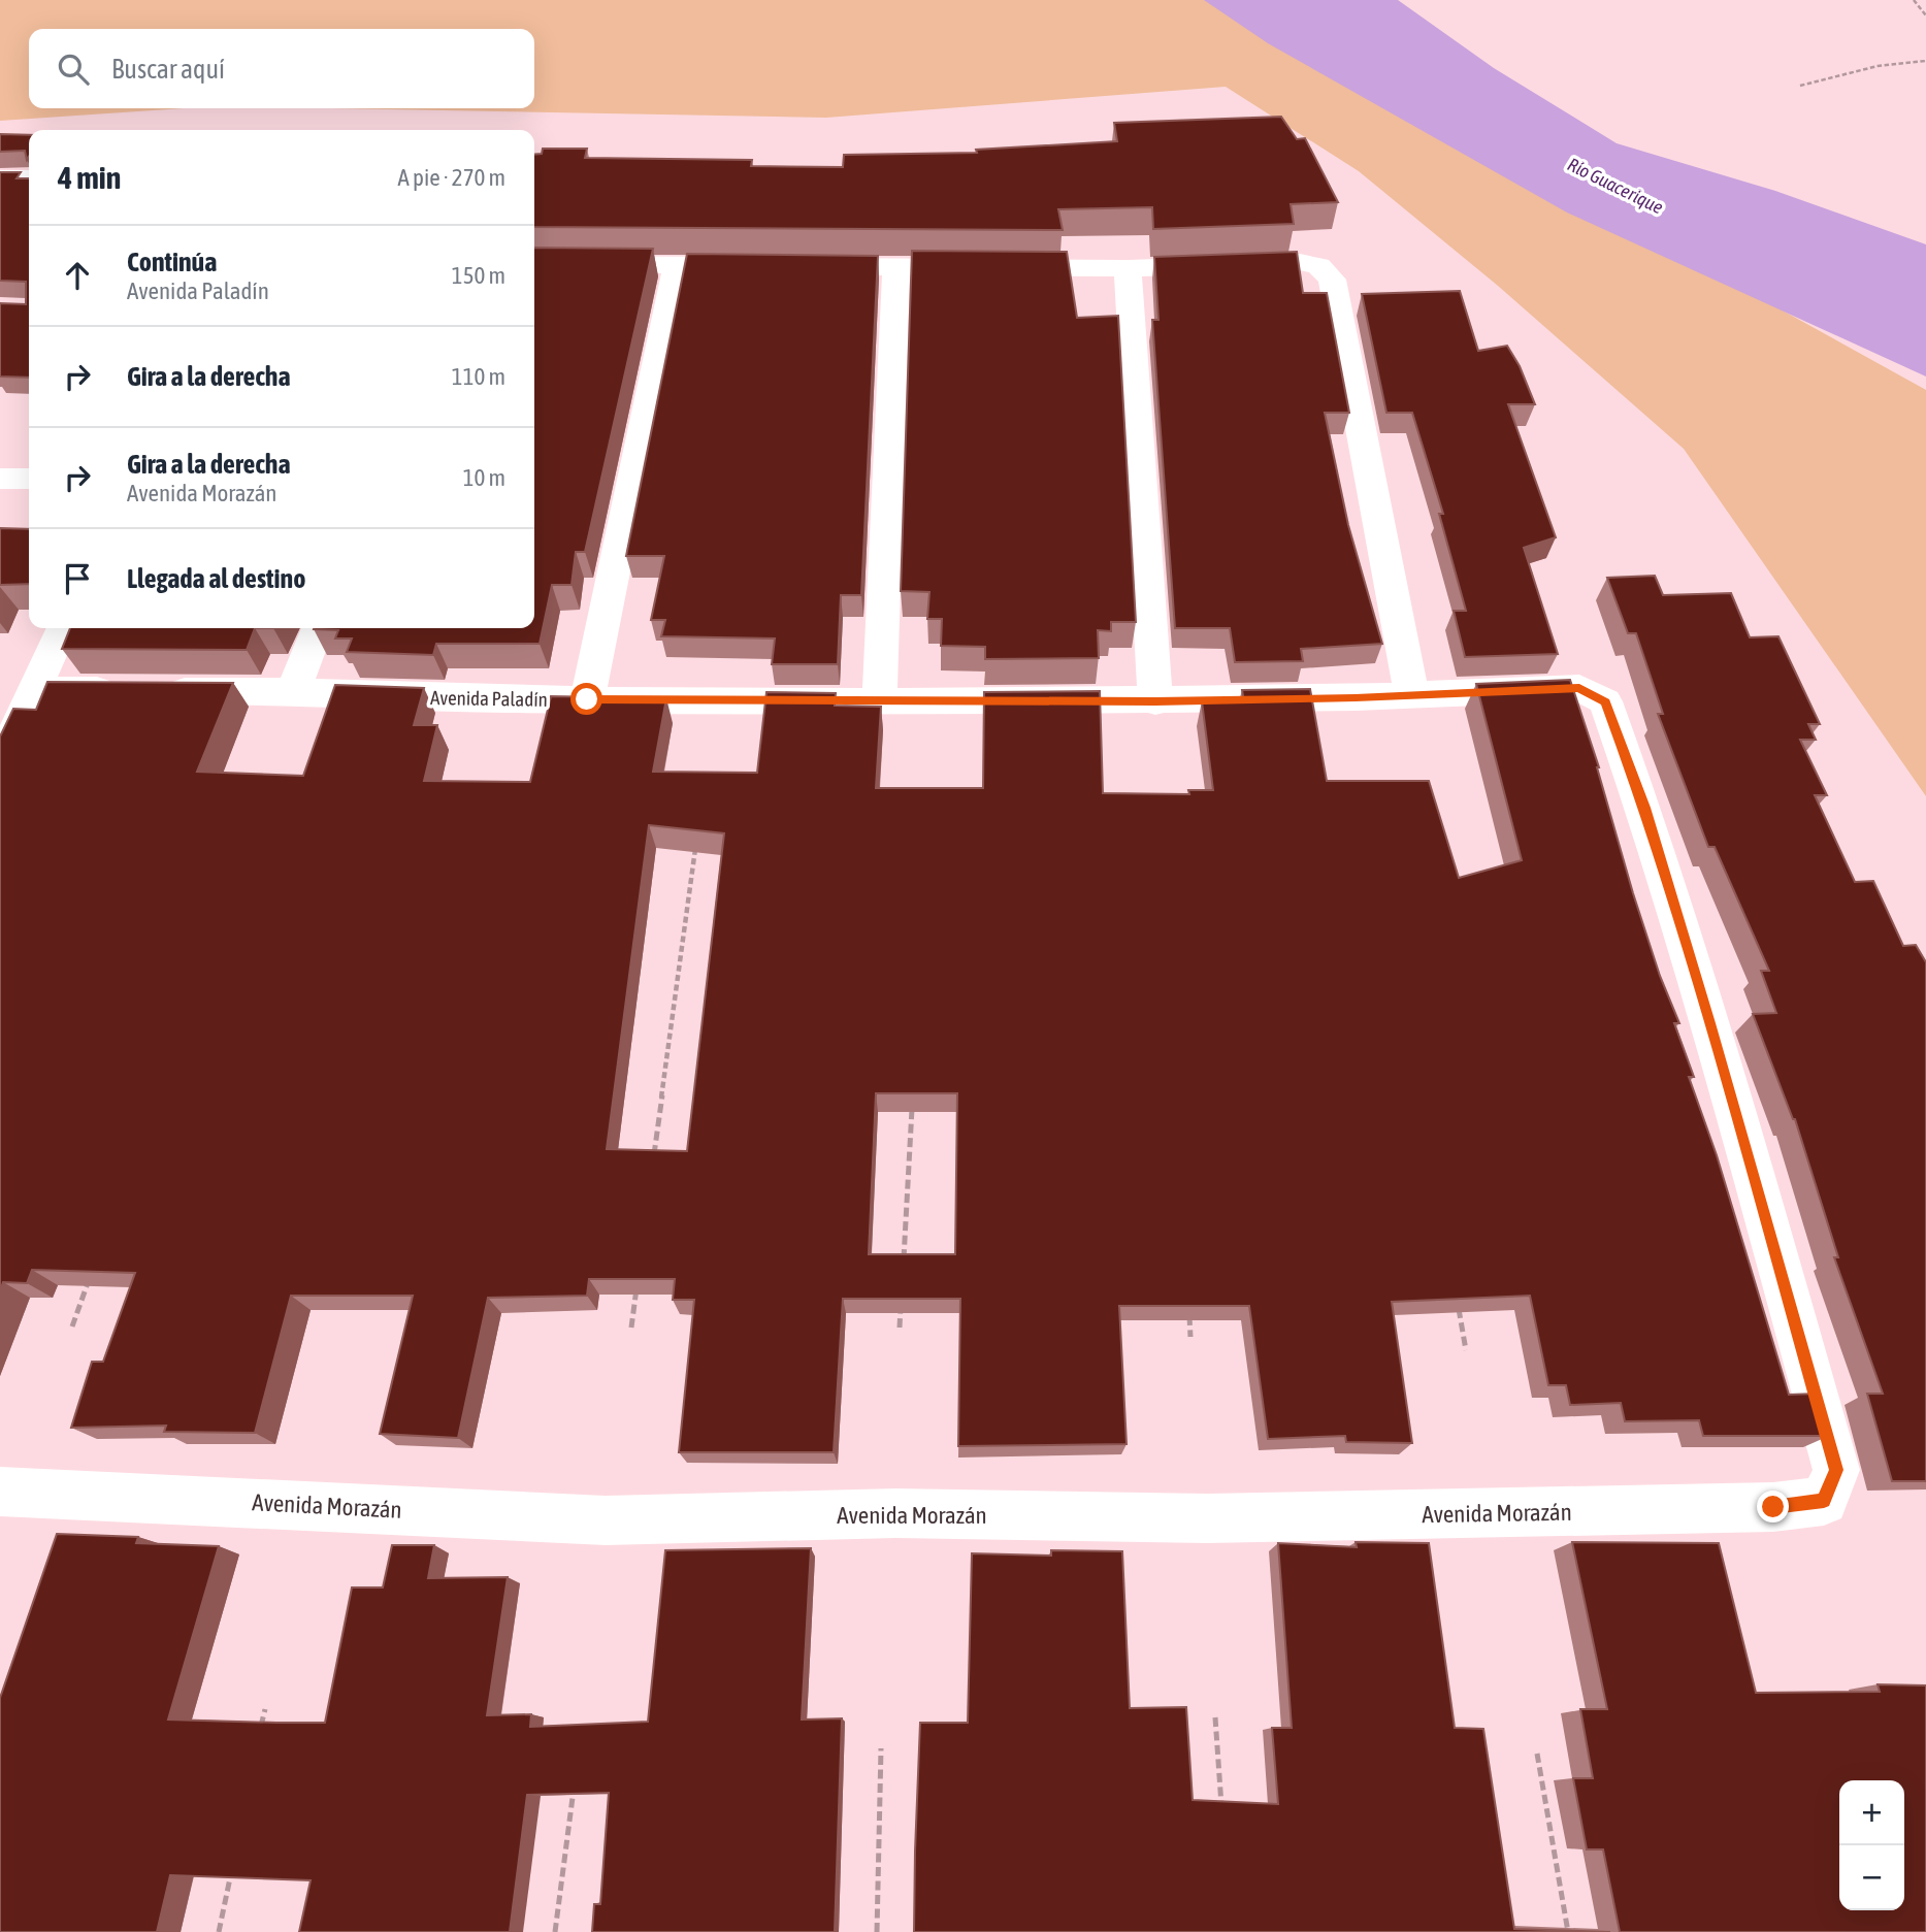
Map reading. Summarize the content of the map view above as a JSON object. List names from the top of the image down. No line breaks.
{"streets":{"street":["Avenida Paladín","Avenida Morazán"]},"crossings":[["Avenida Paladín","Avenida Morazán"]],"water":["Río Guacerique"],"page":{"search":"Buscar aquí","heading":["4 min","A pie · 270 m"],"list":[["Continúa","Avenida Paladín","150 m"],["Gira a la derecha","110 m"],["Gira a la derecha","Avenida Morazán","10 m"],"Llegada al destino"],"map_buttons":["+","−"]}}
